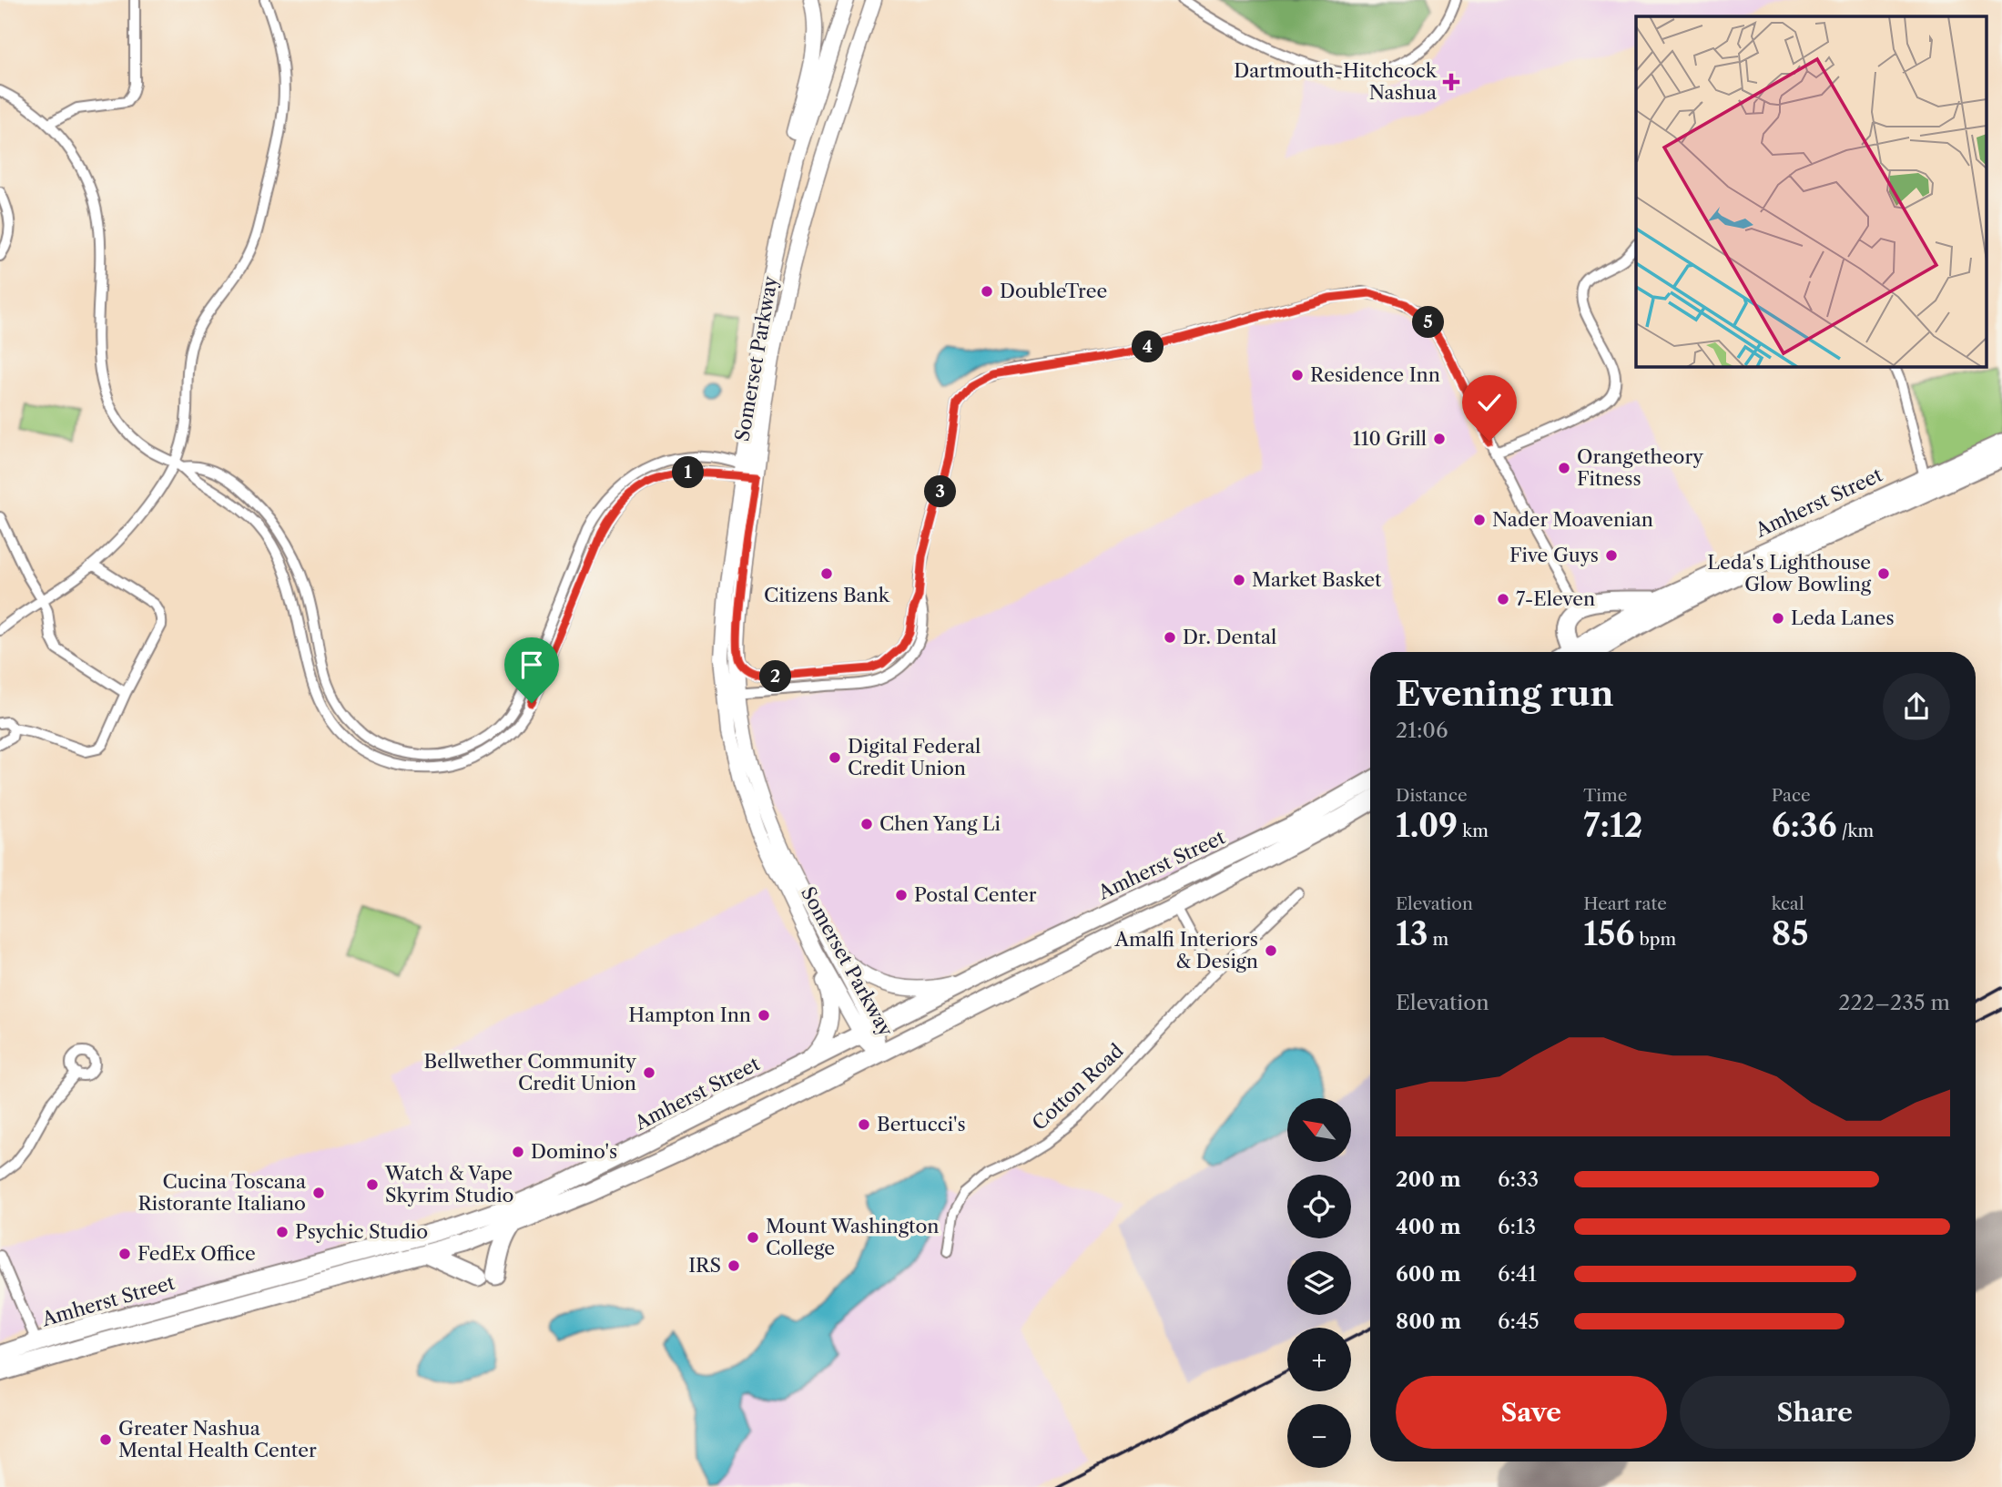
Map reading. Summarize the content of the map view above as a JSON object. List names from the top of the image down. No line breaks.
{"streets":{"highway":["Amherst Street"],"main road":["Somerset Parkway"],"street":["Cotton Road"]},"crossings":[["Somerset Parkway","Amherst Street"]],"places":{"health":["Dartmouth-Hitchcock Nashua"],"other":["DoubleTree","Residence Inn","110 Grill","Orangetheory Fitness","Nader Moavenian","Five Guys","Citizens Bank","Leda's Lighthouse Glow Bowling","Market Basket","7-Eleven","Leda Lanes","Dr. Dental","Digital Federal Credit Union","Chen Yang Li","Postal Center","Amalfi Interiors & Design","Hampton Inn","Bellwether Community Credit Union","Bertucci's","Domino's","Watch & Vape Skyrim Studio","Cucina Toscana Ristorante Italiano","Psychic Studio","Mount Washington College","FedEx Office","IRS","Greater Nashua Mental Health Center"]},"north":"top left","page":{"pins":["5","4","1","3","2"],"heading":["Evening run","21:06"],"stats":[["Distance","1.09 km"],["Time","7:12"],["Pace","6:36 /km"],["Elevation","13 m"],["Heart rate","156 bpm"],["kcal","85"]],"chart":["Elevation","222–235 m"],"map_buttons":["+","−"],"list":[{"name":"200 m","note":"6:33"},{"name":"400 m","note":"6:13"},{"name":"600 m","note":"6:41"},{"name":"800 m","note":"6:45"}],"buttons":["Save","Share"]}}
